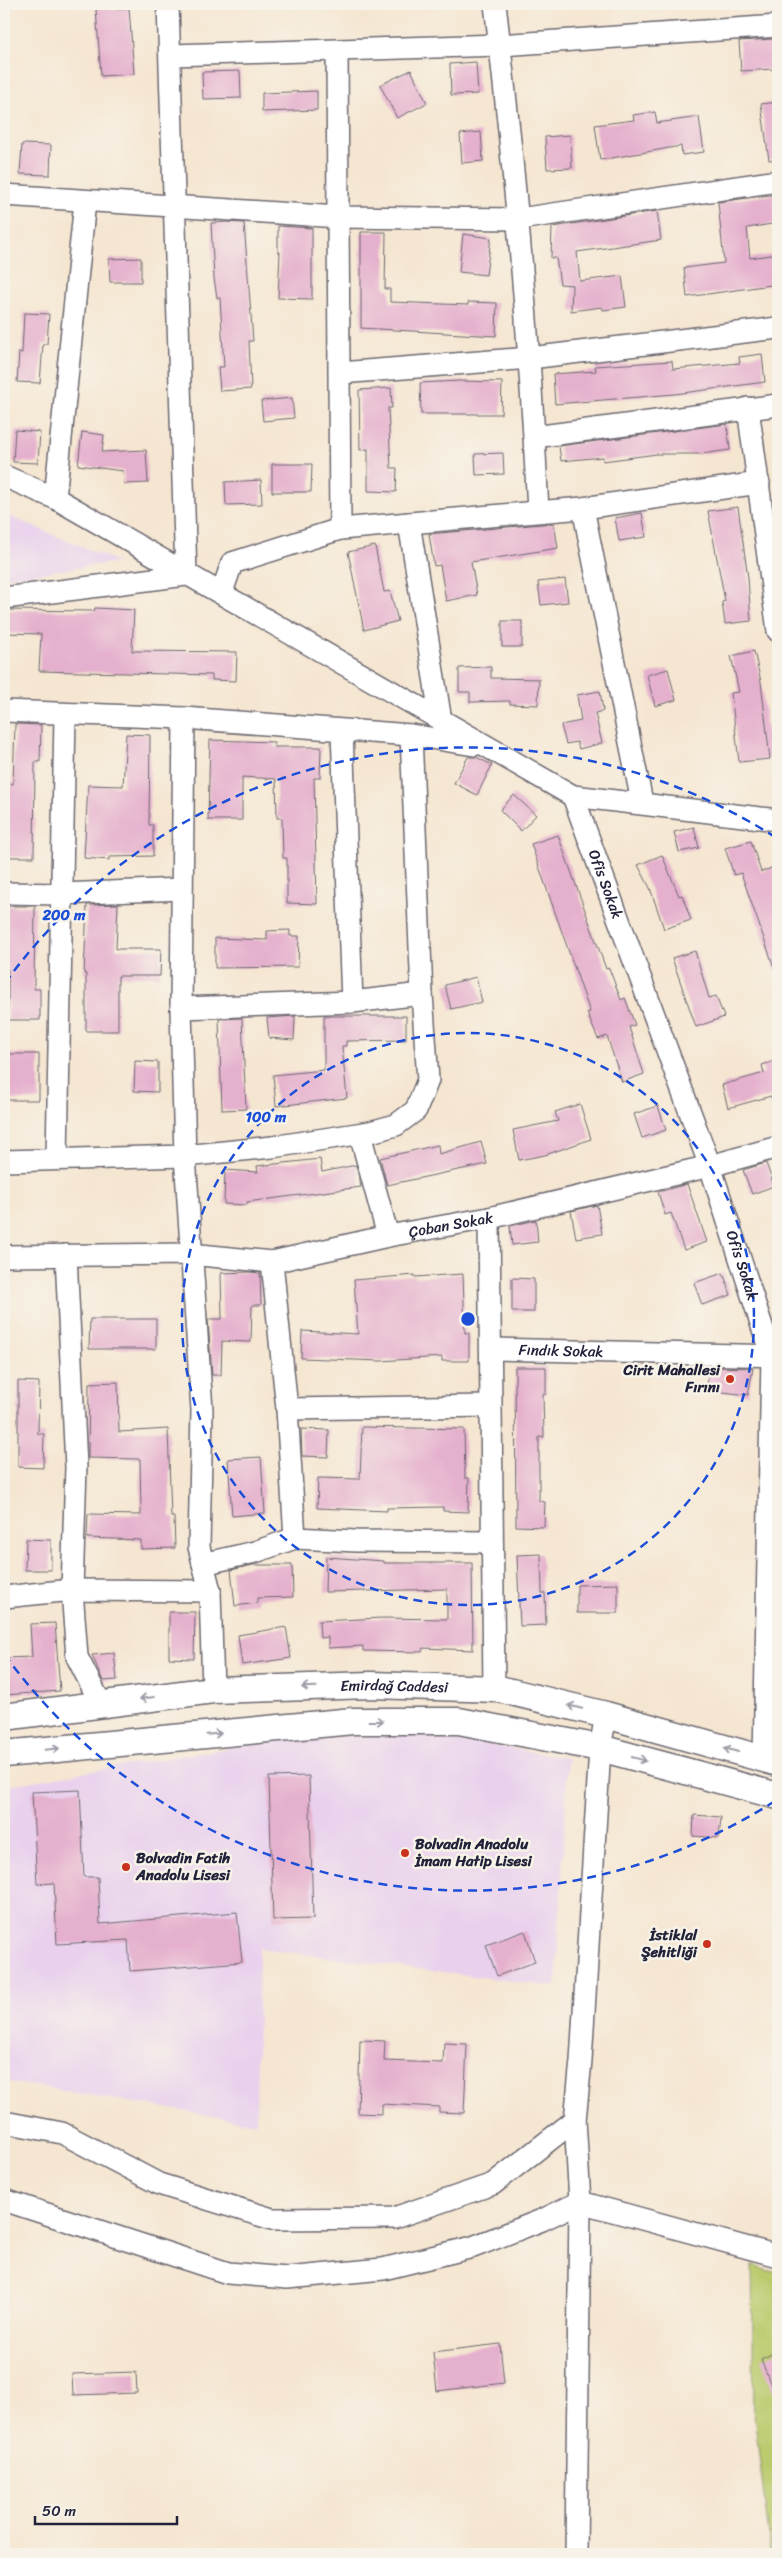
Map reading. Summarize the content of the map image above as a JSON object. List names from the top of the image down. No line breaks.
{"streets":{"main road":["Emirdağ Caddesi"],"street":["Ofis Sokak","Çoban Sokak","Fındık Sokak"]},"crossings":[["Ofis Sokak","Çoban Sokak"],["Ofis Sokak","Fındık Sokak"],["Ofis Sokak","Emirdağ Caddesi"]],"places":["Cirit Mahallesi Fırını","Bolvadin Anadolu İmam Hatip Lisesi","Bolvadin Fatih Anadolu Lisesi","İstiklal Şehitliği"],"scale_bar":"50 m","rings":["200 m","100 m"]}
